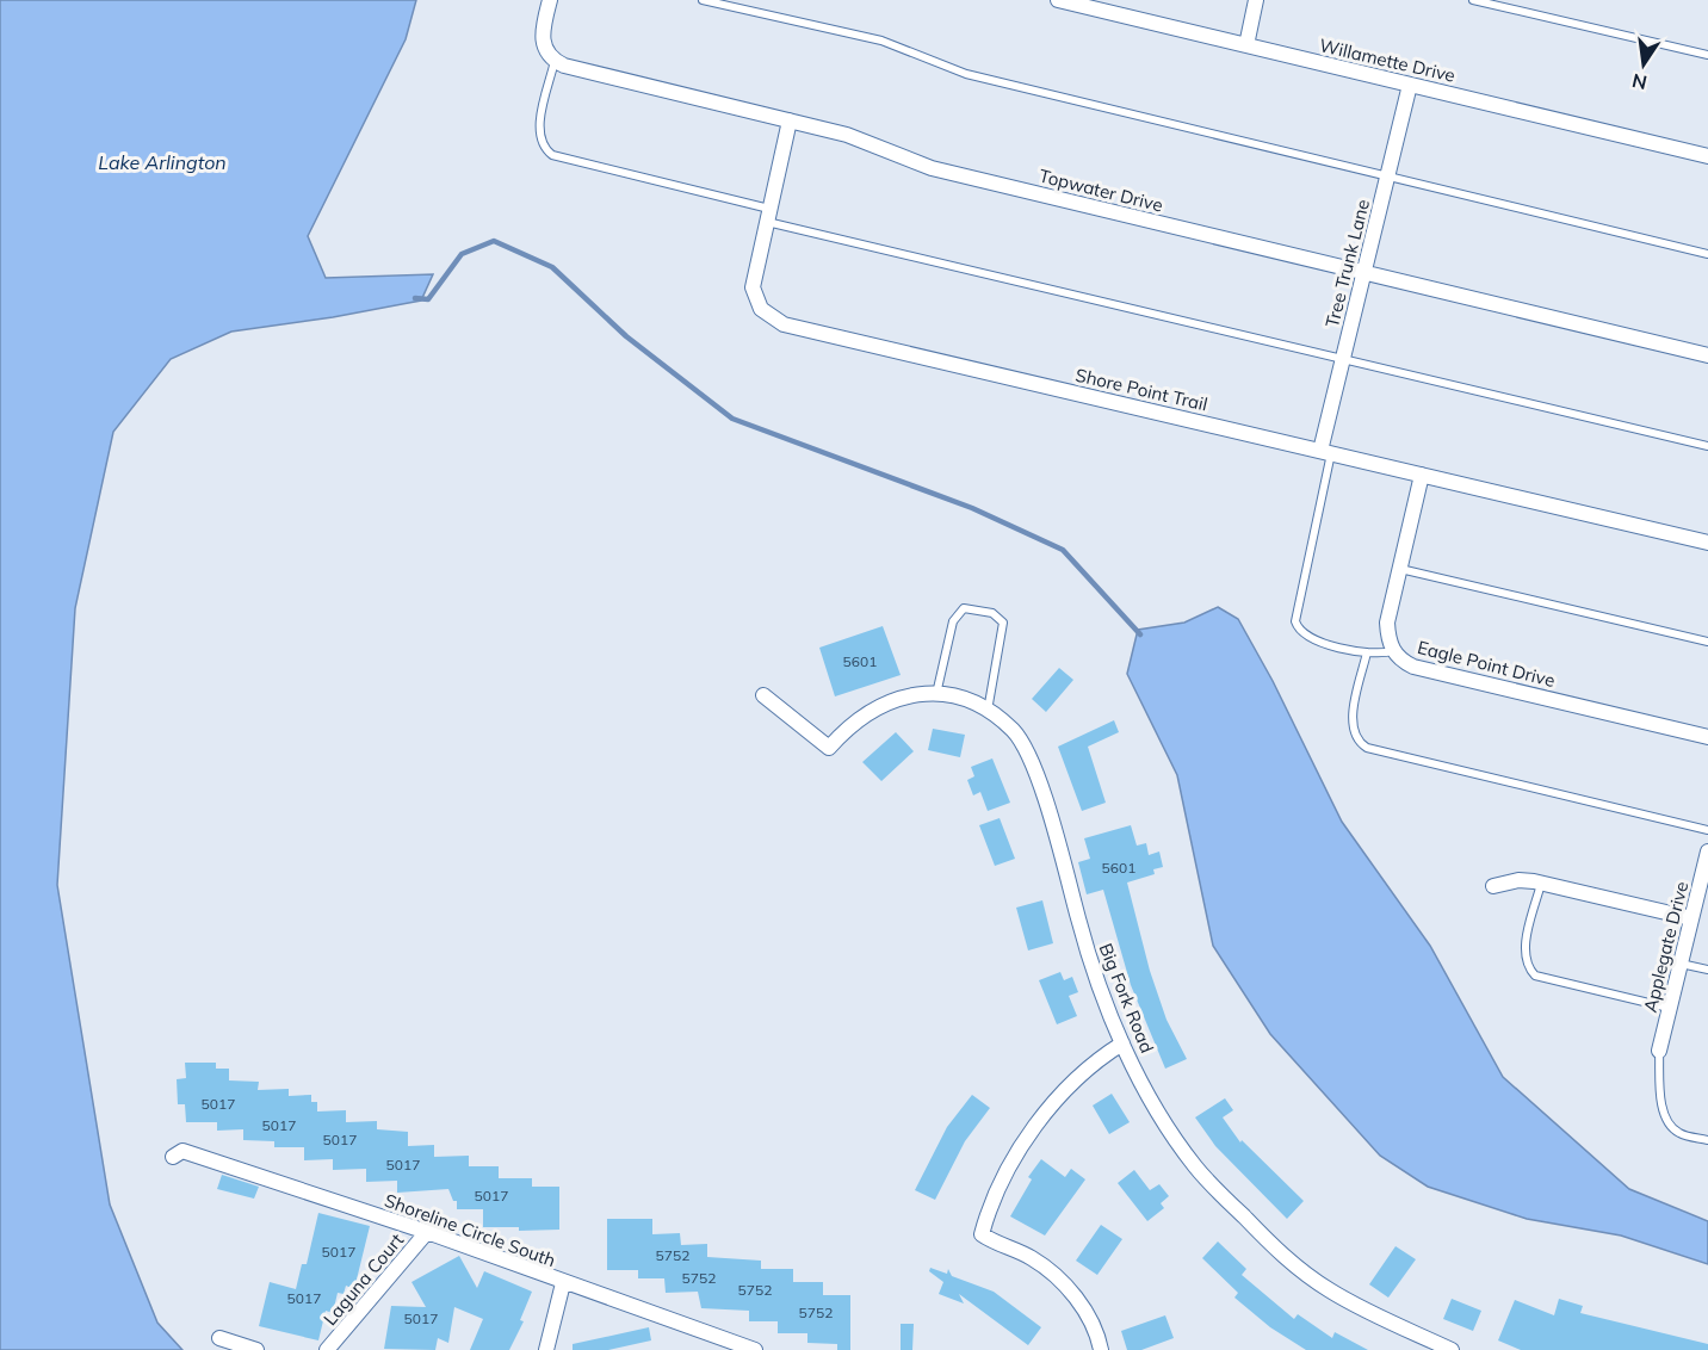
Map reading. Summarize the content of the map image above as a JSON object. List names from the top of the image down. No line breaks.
{"streets":{"street":["Willamette Drive","Topwater Drive","Tree Trunk Lane","Shore Point Trail","Eagle Point Drive","Applegate Drive","Big Fork Road","Shoreline Circle South","Laguna Court"]},"crossings":[["Willamette Drive","Tree Trunk Lane"],["Topwater Drive","Tree Trunk Lane"],["Topwater Drive","Shore Point Trail"],["Tree Trunk Lane","Shore Point Trail"],["Shore Point Trail","Eagle Point Drive"],["Shoreline Circle South","Laguna Court"]],"water":["Lake Arlington"],"house_numbers":["5601","5601","5017","5017","5017","5017","5017","5017","5752","5752","5752","5017","5752","5017"],"north":"bottom"}
